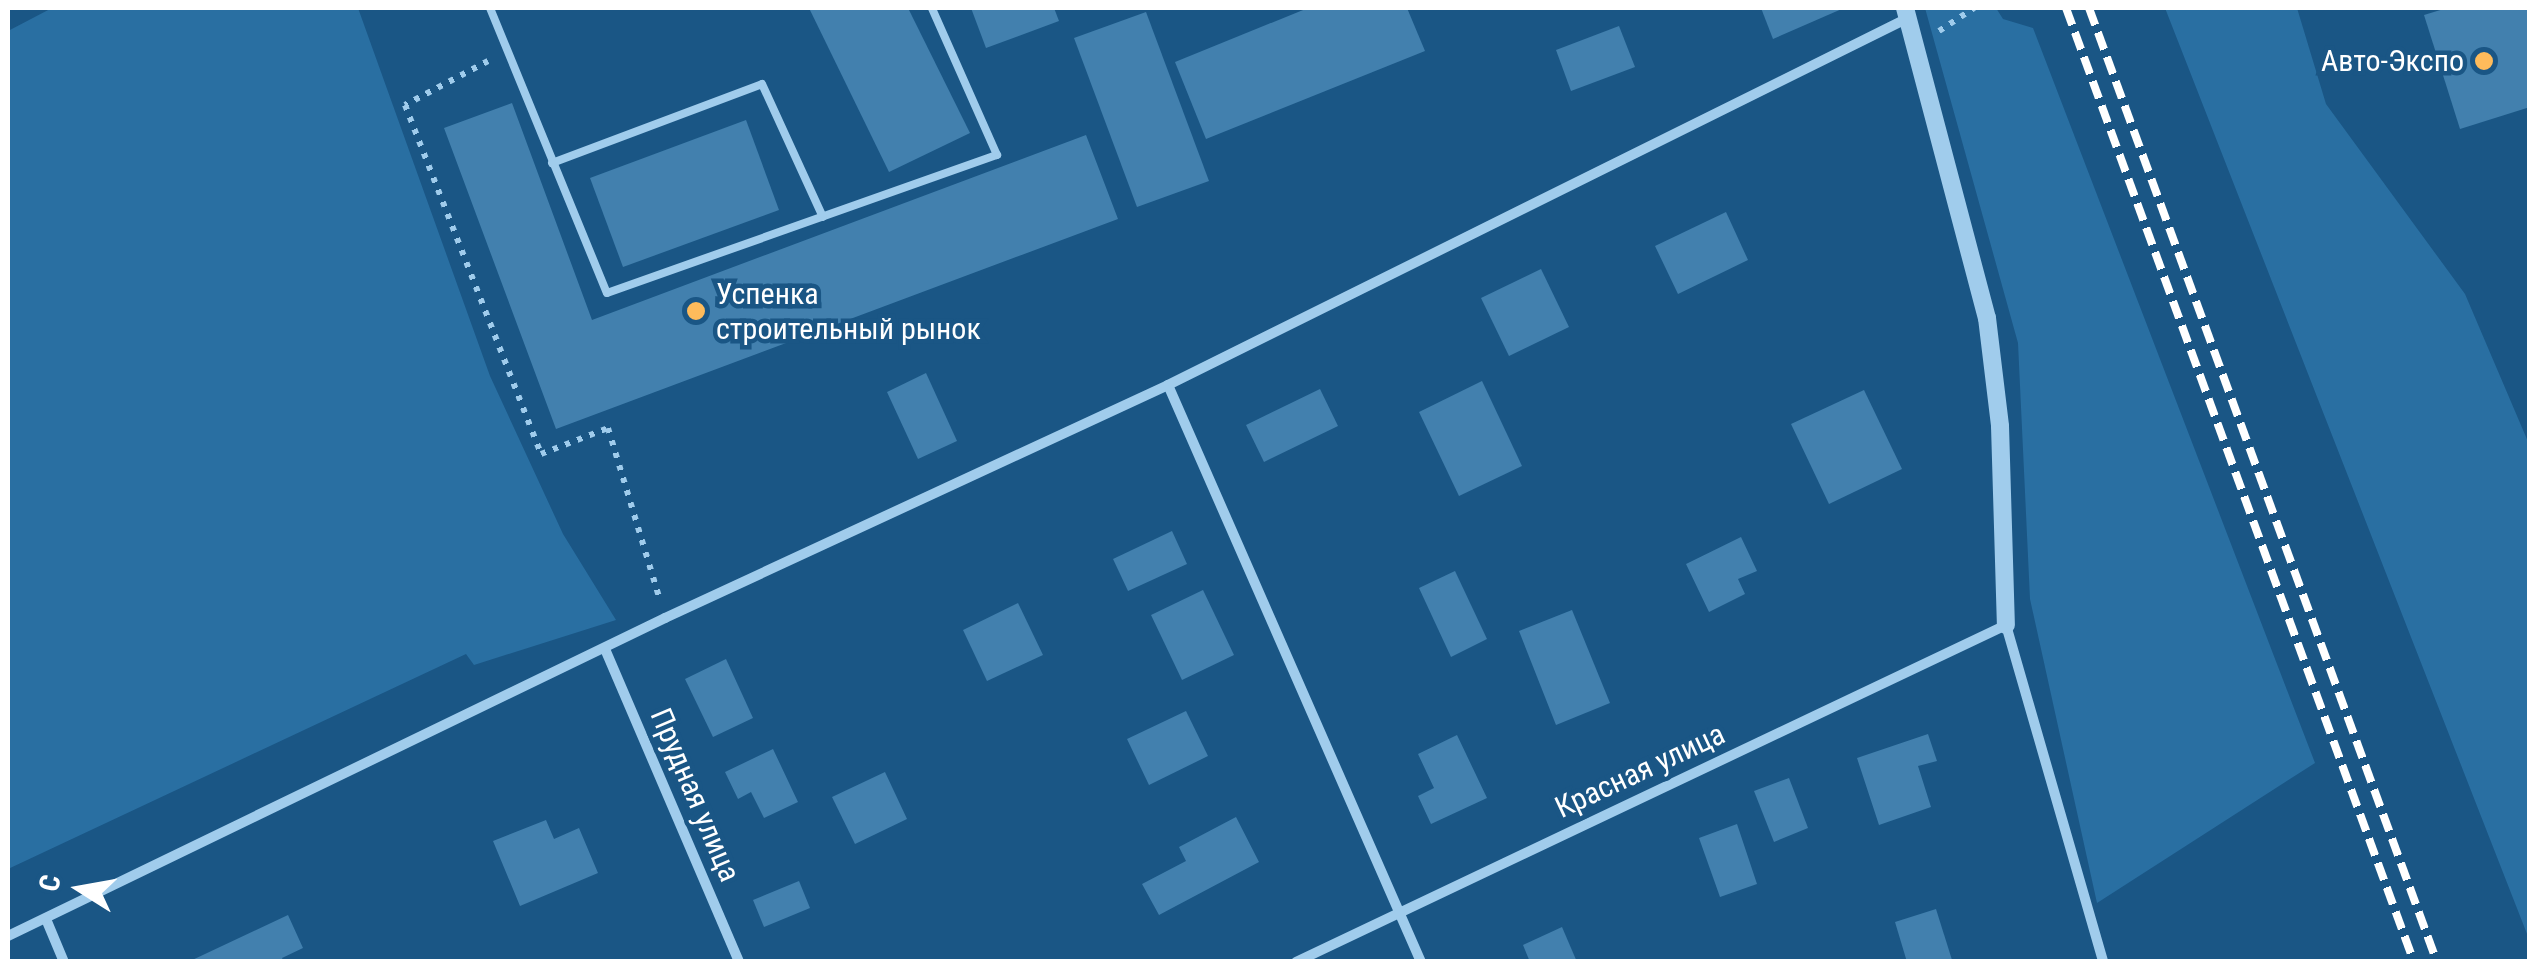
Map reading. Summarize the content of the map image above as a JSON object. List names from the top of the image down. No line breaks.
{"streets":{"street":["Красная улица","Прудная улица"]},"places":["Авто-Экспо","Успенка строительный рынок"],"north":"left"}
